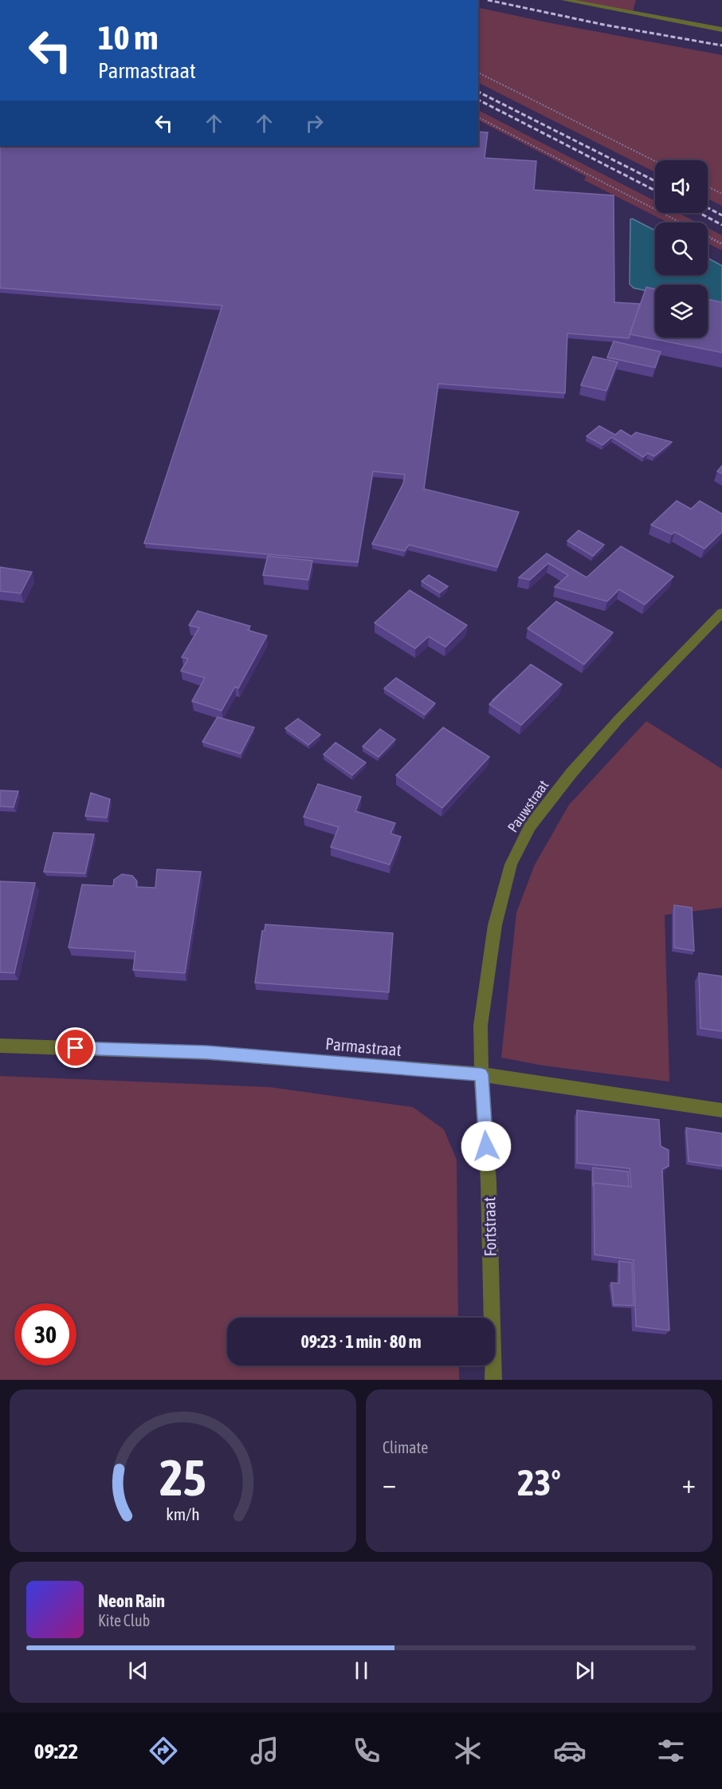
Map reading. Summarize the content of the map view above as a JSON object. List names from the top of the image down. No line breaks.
{"streets":{"street":["Pauwstraat","Parmastraat","Fortstraat"]},"crossings":[["Pauwstraat","Parmastraat"],["Pauwstraat","Fortstraat"],["Parmastraat","Fortstraat"]],"page":{"turn":["10 m","Parmastraat"],"limit":"30","trip":"09:23 · 1 min · 80 m","tile":"Climate","heat":["−","23°","+"],"song":["Neon Rain","Kite Club"],"tabs":"09:22","gauge":["25","km/h"]}}
